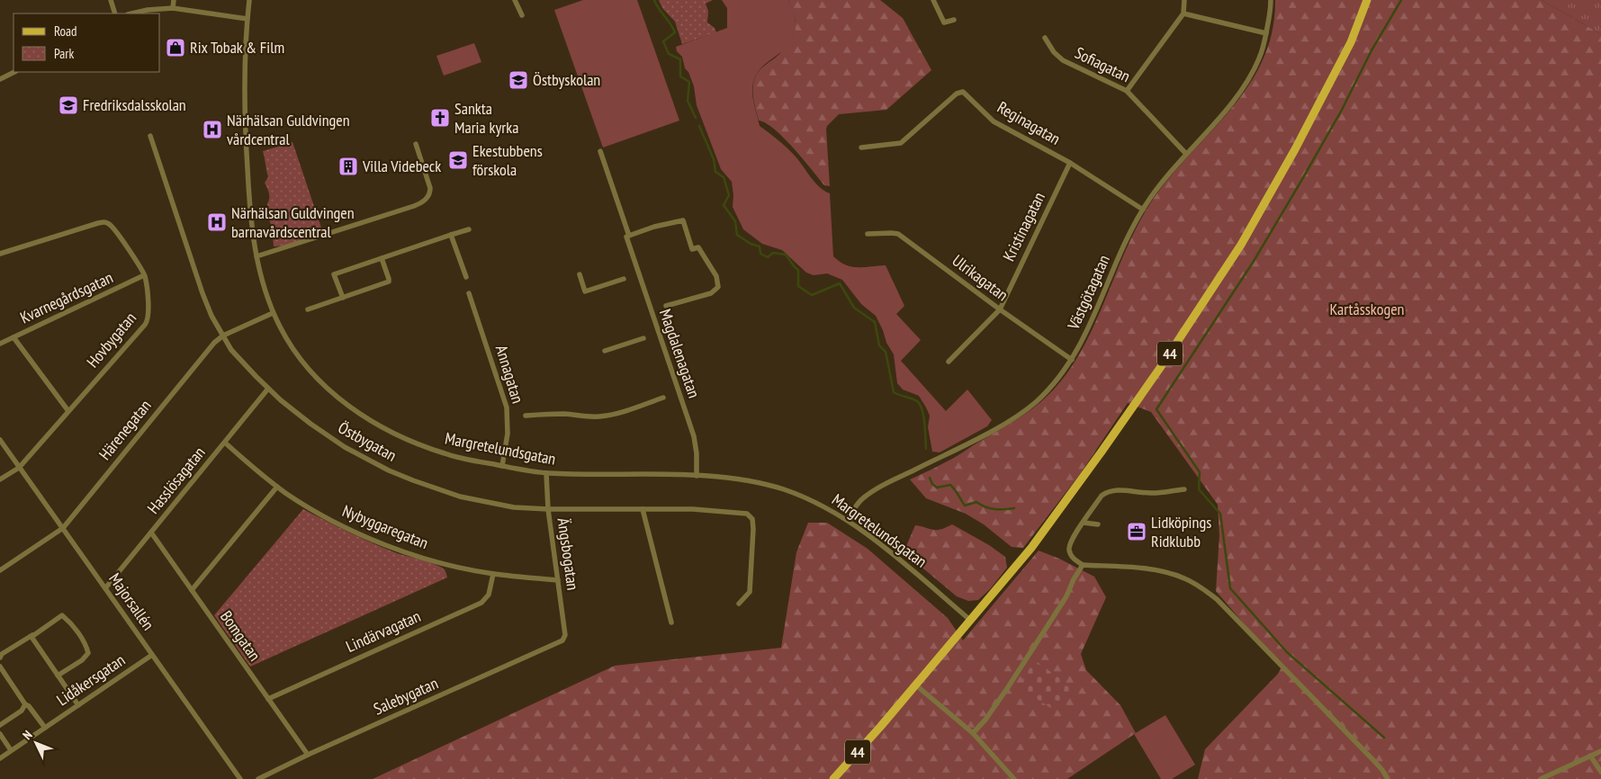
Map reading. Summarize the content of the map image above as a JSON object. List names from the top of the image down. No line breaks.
{"streets":{"main road":["44"],"street":["Sofiagatan","Reginagatan","Kristinagatan","Ulrikagatan","Västgötagatan","Kvarnegårdsgatan","Hovbygatan","Magdalenagatan","Annagatan","Härenegatan","Östbygatan","Margretelundsgatan","Hasslösagatan","Nybyggaregatan","Ängsbogatan","Majorsallén","Lindärvagatan","Bomgatan","Lidåkersgatan","Salebygatan"]},"crossings":[["Sofiagatan","Västgötagatan"],["Reginagatan","Kristinagatan"],["Reginagatan","Västgötagatan"],["Kristinagatan","Ulrikagatan"],["Ulrikagatan","Västgötagatan"],["Västgötagatan","Margretelundsgatan"],["Kvarnegårdsgatan","Hovbygatan"],["Hovbygatan","Majorsallén"],["Magdalenagatan","Margretelundsgatan"],["44","Margretelundsgatan"],["Annagatan","Margretelundsgatan"],["Härenegatan","Östbygatan"],["Härenegatan","Margretelundsgatan"],["Härenegatan","Majorsallén"],["Östbygatan","Hasslösagatan"],["Östbygatan","Ängsbogatan"],["Margretelundsgatan","Ängsbogatan"],["Hasslösagatan","Nybyggaregatan"],["Hasslösagatan","Majorsallén"],["Hasslösagatan","Bomgatan"],["Nybyggaregatan","Ängsbogatan"],["Nybyggaregatan","Lindärvagatan"],["Ängsbogatan","Salebygatan"],["Majorsallén","Lidåkersgatan"],["Lindärvagatan","Bomgatan"],["Bomgatan","Salebygatan"]],"parks":["Kartåsskogen"],"places":{"shop":["Rix Tobak & Film"],"school or university":["Östbyskolan","Fredriksdalsskolan","Ekestubbens förskola"],"church":["Sankta Maria kyrka"],"hospital":["Närhälsan Guldvingen vårdcentral","Närhälsan Guldvingen barnavårdscentral"],"building":["Villa Videbeck"],"office":["Lidköpings Ridklubb"]},"legend":["Road","Park"],"north":"top left"}
